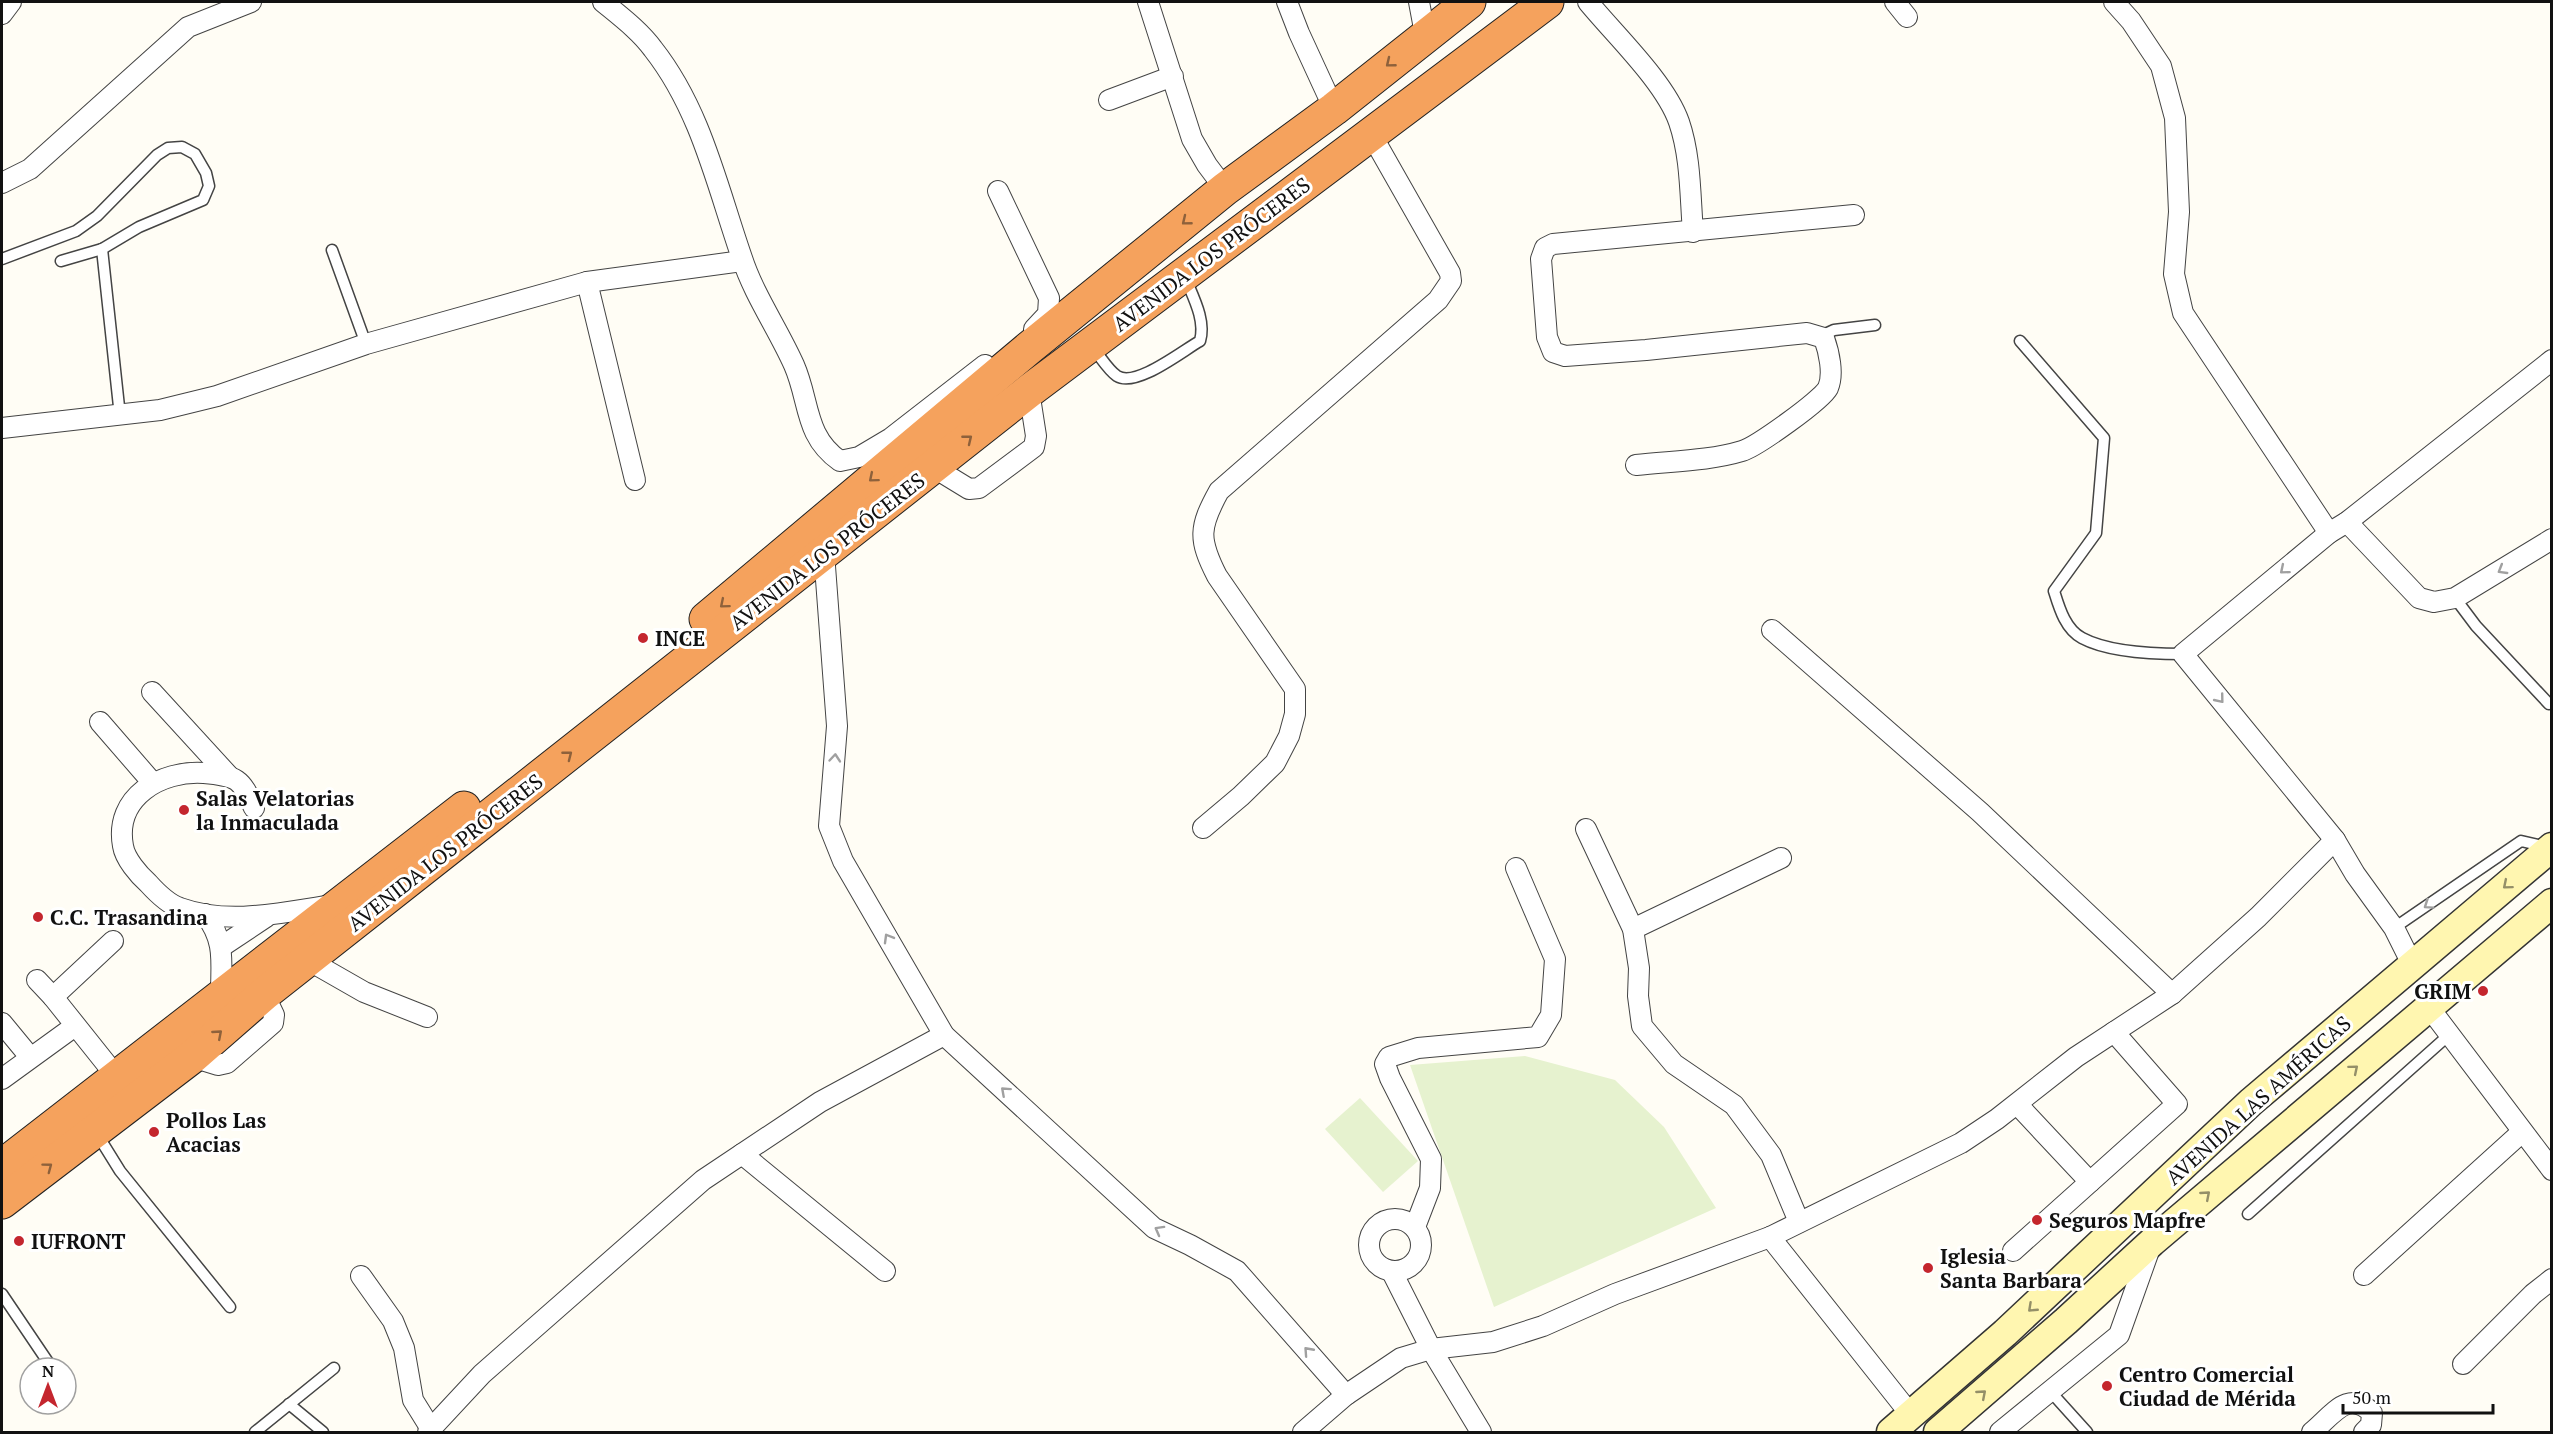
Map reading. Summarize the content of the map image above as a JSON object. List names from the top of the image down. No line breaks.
{"streets":{"highway":["AVENIDA LOS PRÓCERES"],"street":["AVENIDA LAS AMÉRICAS"]},"places":["INCE","Salas Velatorias la Inmaculada","C.C. Trasandina","GRIM","Pollos Las Acacias","Seguros Mapfre","IUFRONT","Iglesia Santa Barbara","Centro Comercial Ciudad de Mérida"],"scale_bar":"50 m","north":"top"}
